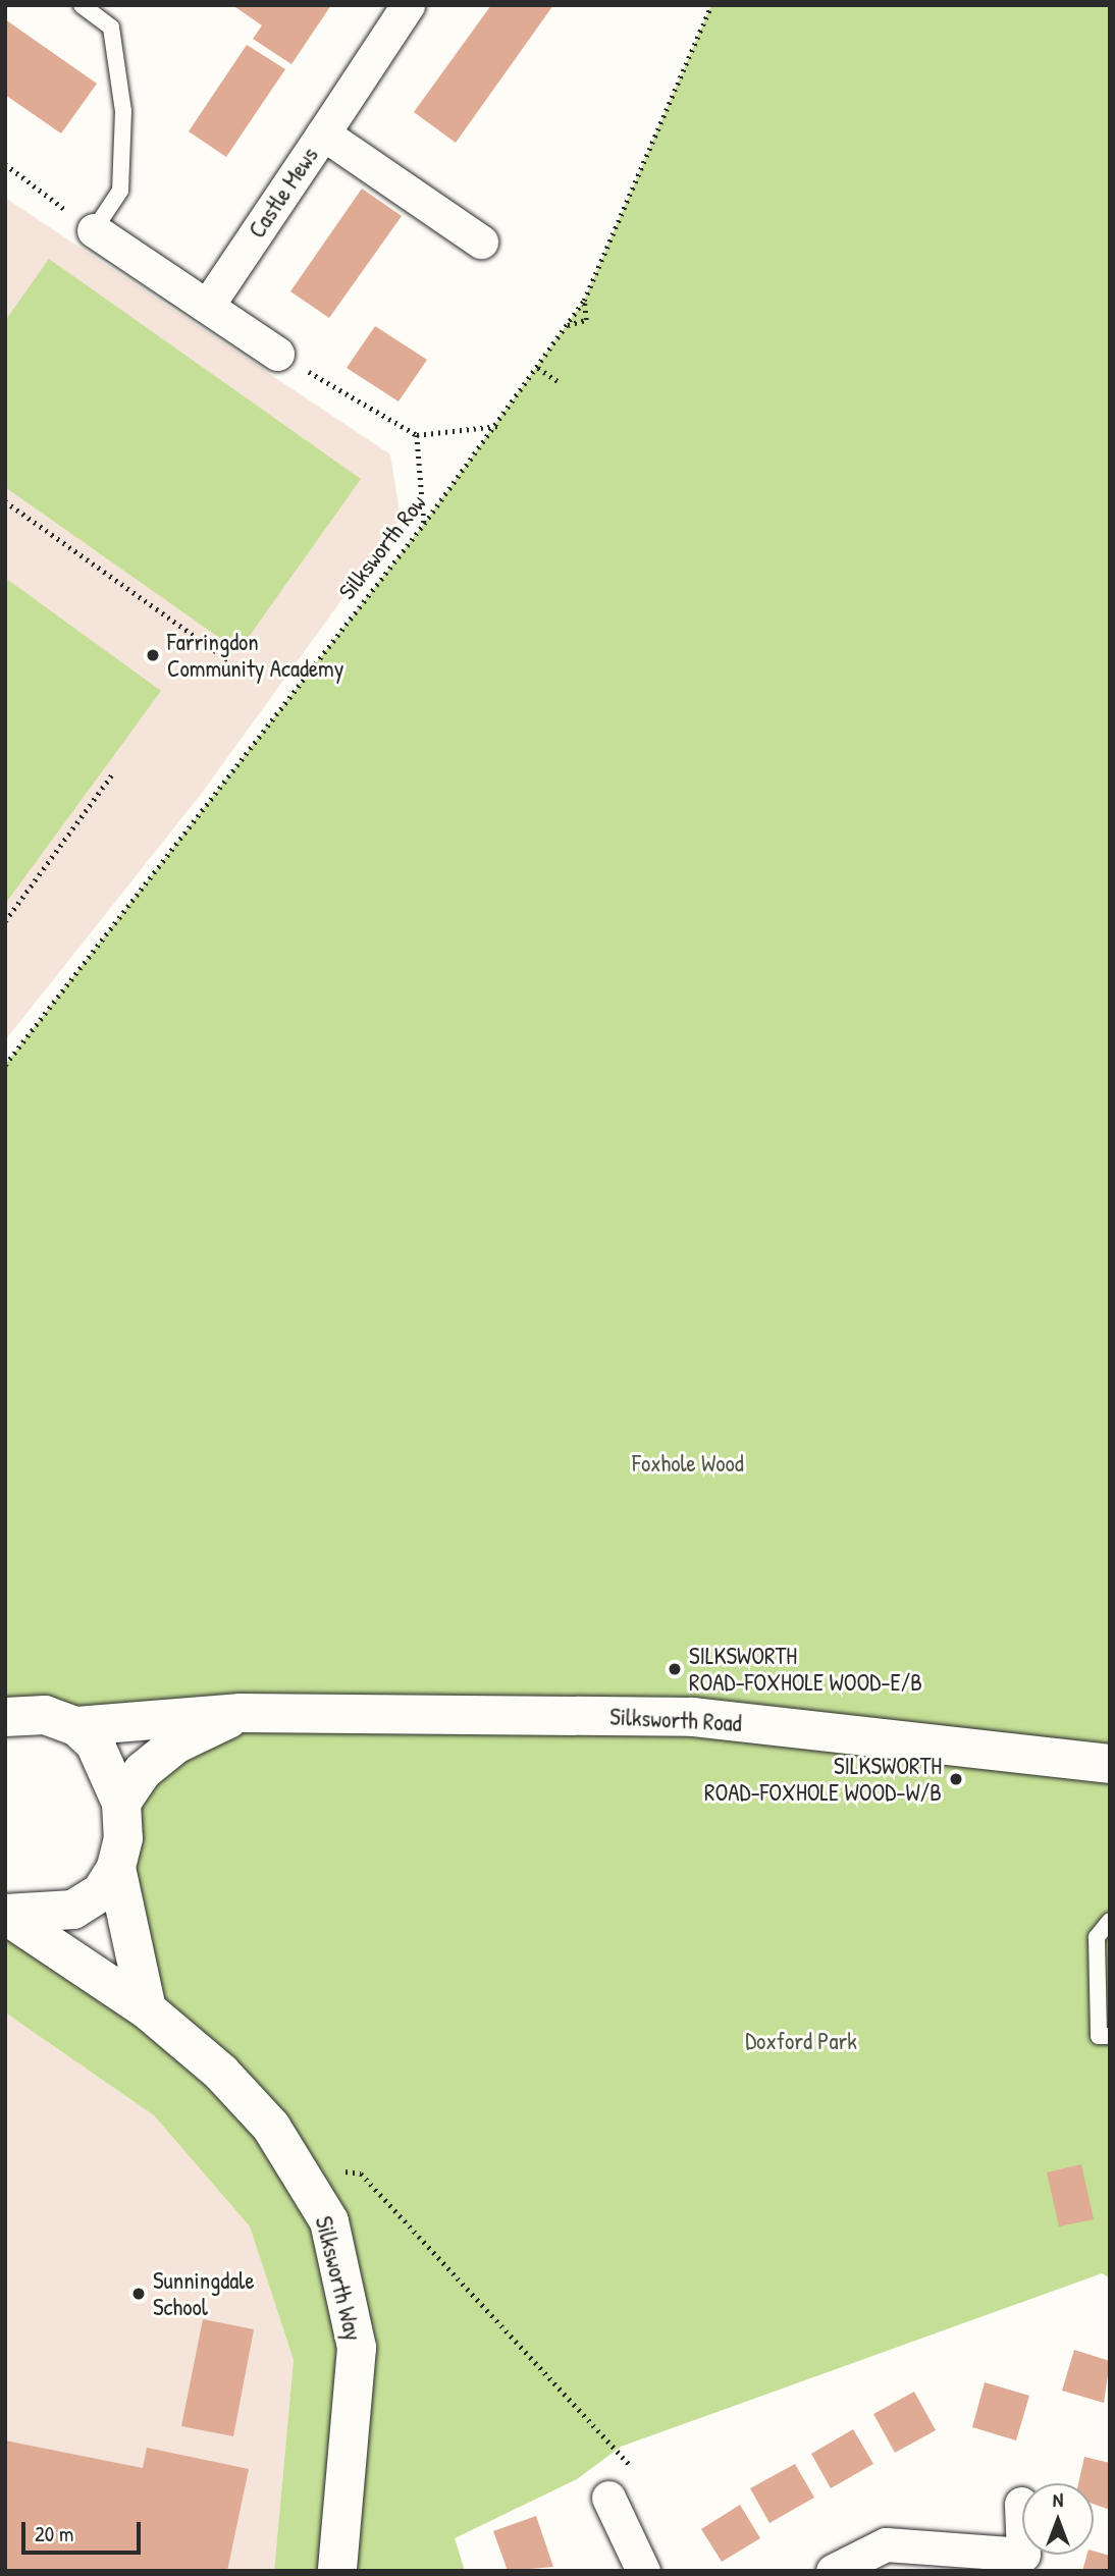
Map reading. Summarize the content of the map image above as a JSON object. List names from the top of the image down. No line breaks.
{"streets":{"street":["Castle Mews","Silksworth Road","Silksworth Way"],"path":["Silksworth Row"]},"parks":["Foxhole Wood","Doxford Park"],"places":["Farringdon Community Academy","SILKSWORTH ROAD-FOXHOLE WOOD-E/B","SILKSWORTH ROAD-FOXHOLE WOOD-W/B","Sunningdale School"],"scale_bar":"20 m","north":"top"}
